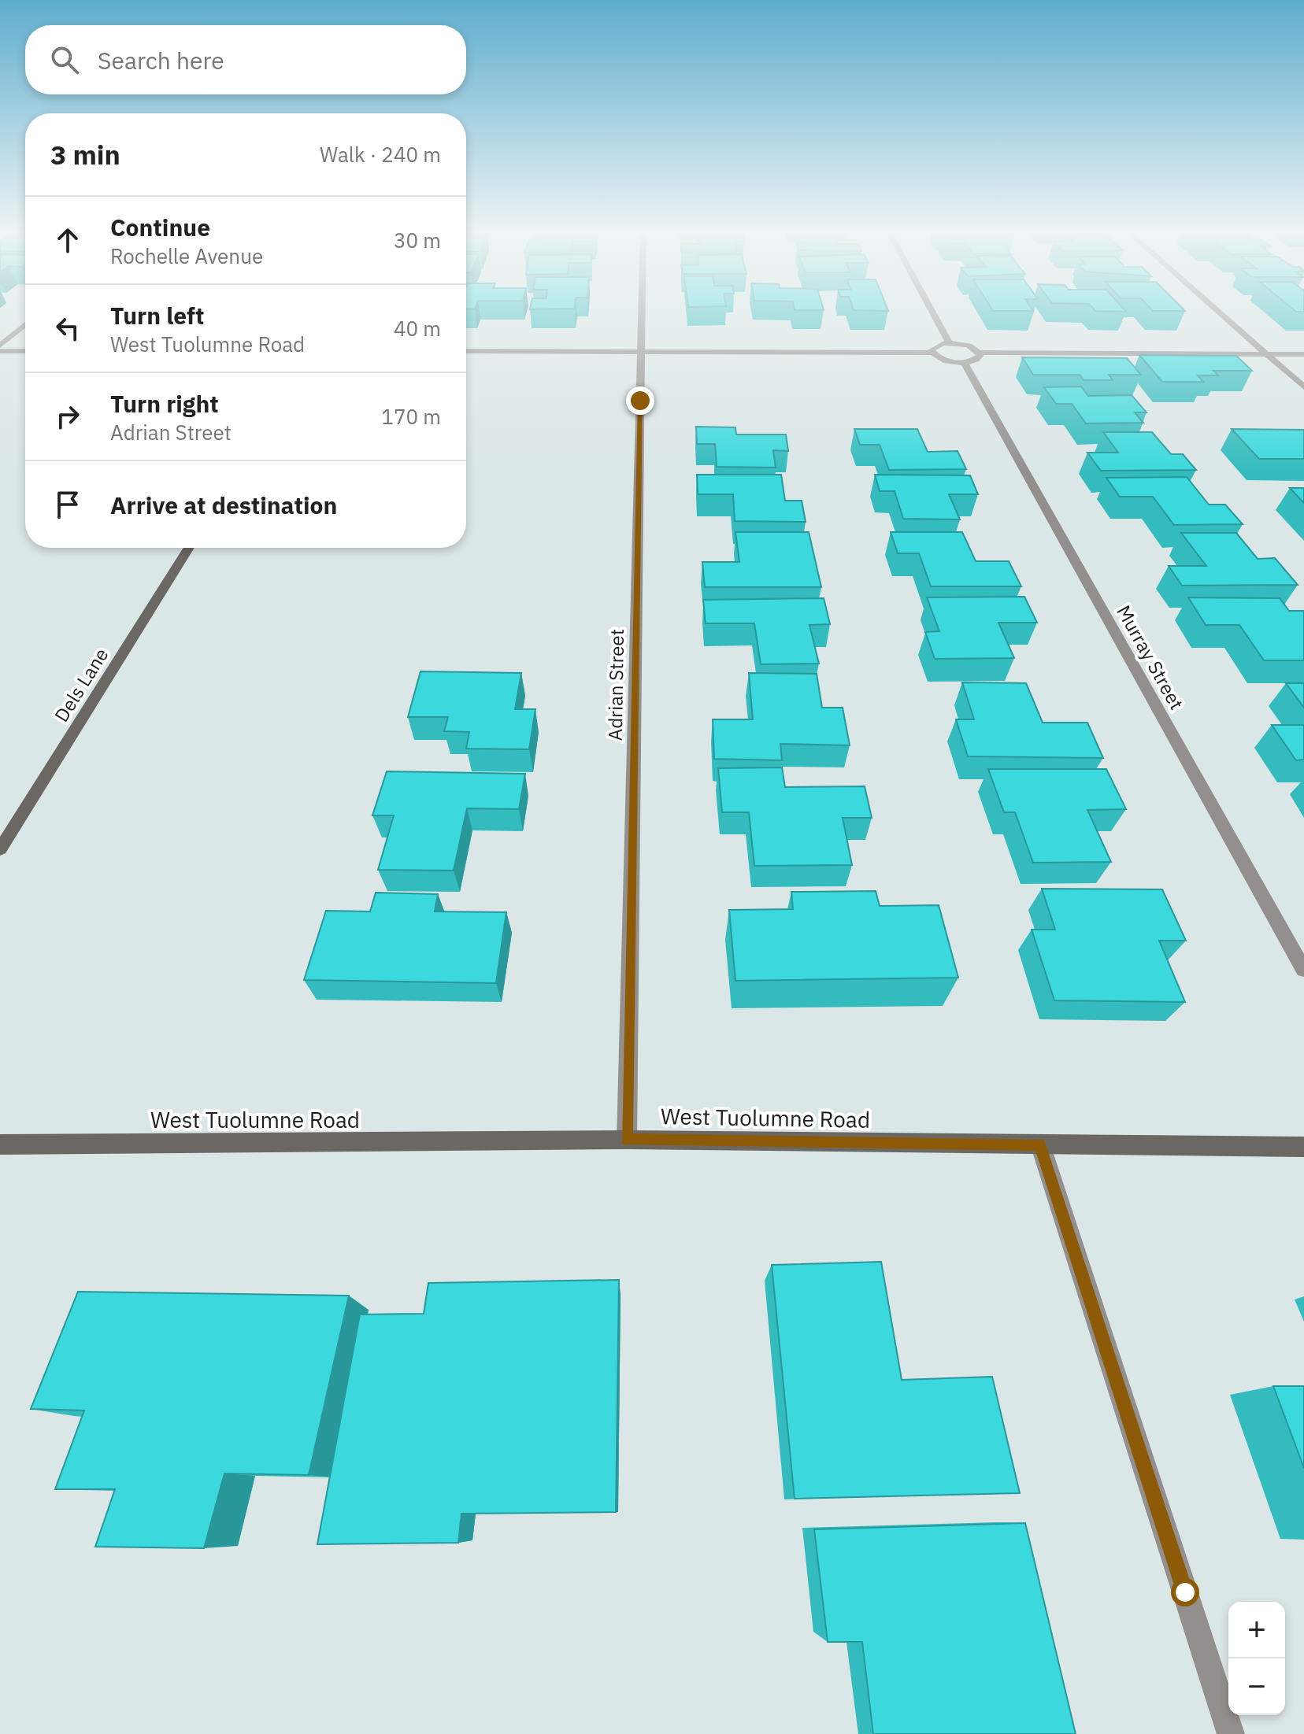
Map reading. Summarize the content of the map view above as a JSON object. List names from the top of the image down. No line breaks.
{"streets":{"street":["Murray Street","Dels Lane","Adrian Street","West Tuolumne Road"]},"crossings":[["Adrian Street","West Tuolumne Road"]],"page":{"search":"Search here","heading":["3 min","Walk · 240 m"],"list":[["Continue","Rochelle Avenue","30 m"],["Turn left","West Tuolumne Road","40 m"],["Turn right","Adrian Street","170 m"],"Arrive at destination"],"map_buttons":["+","−"]}}
